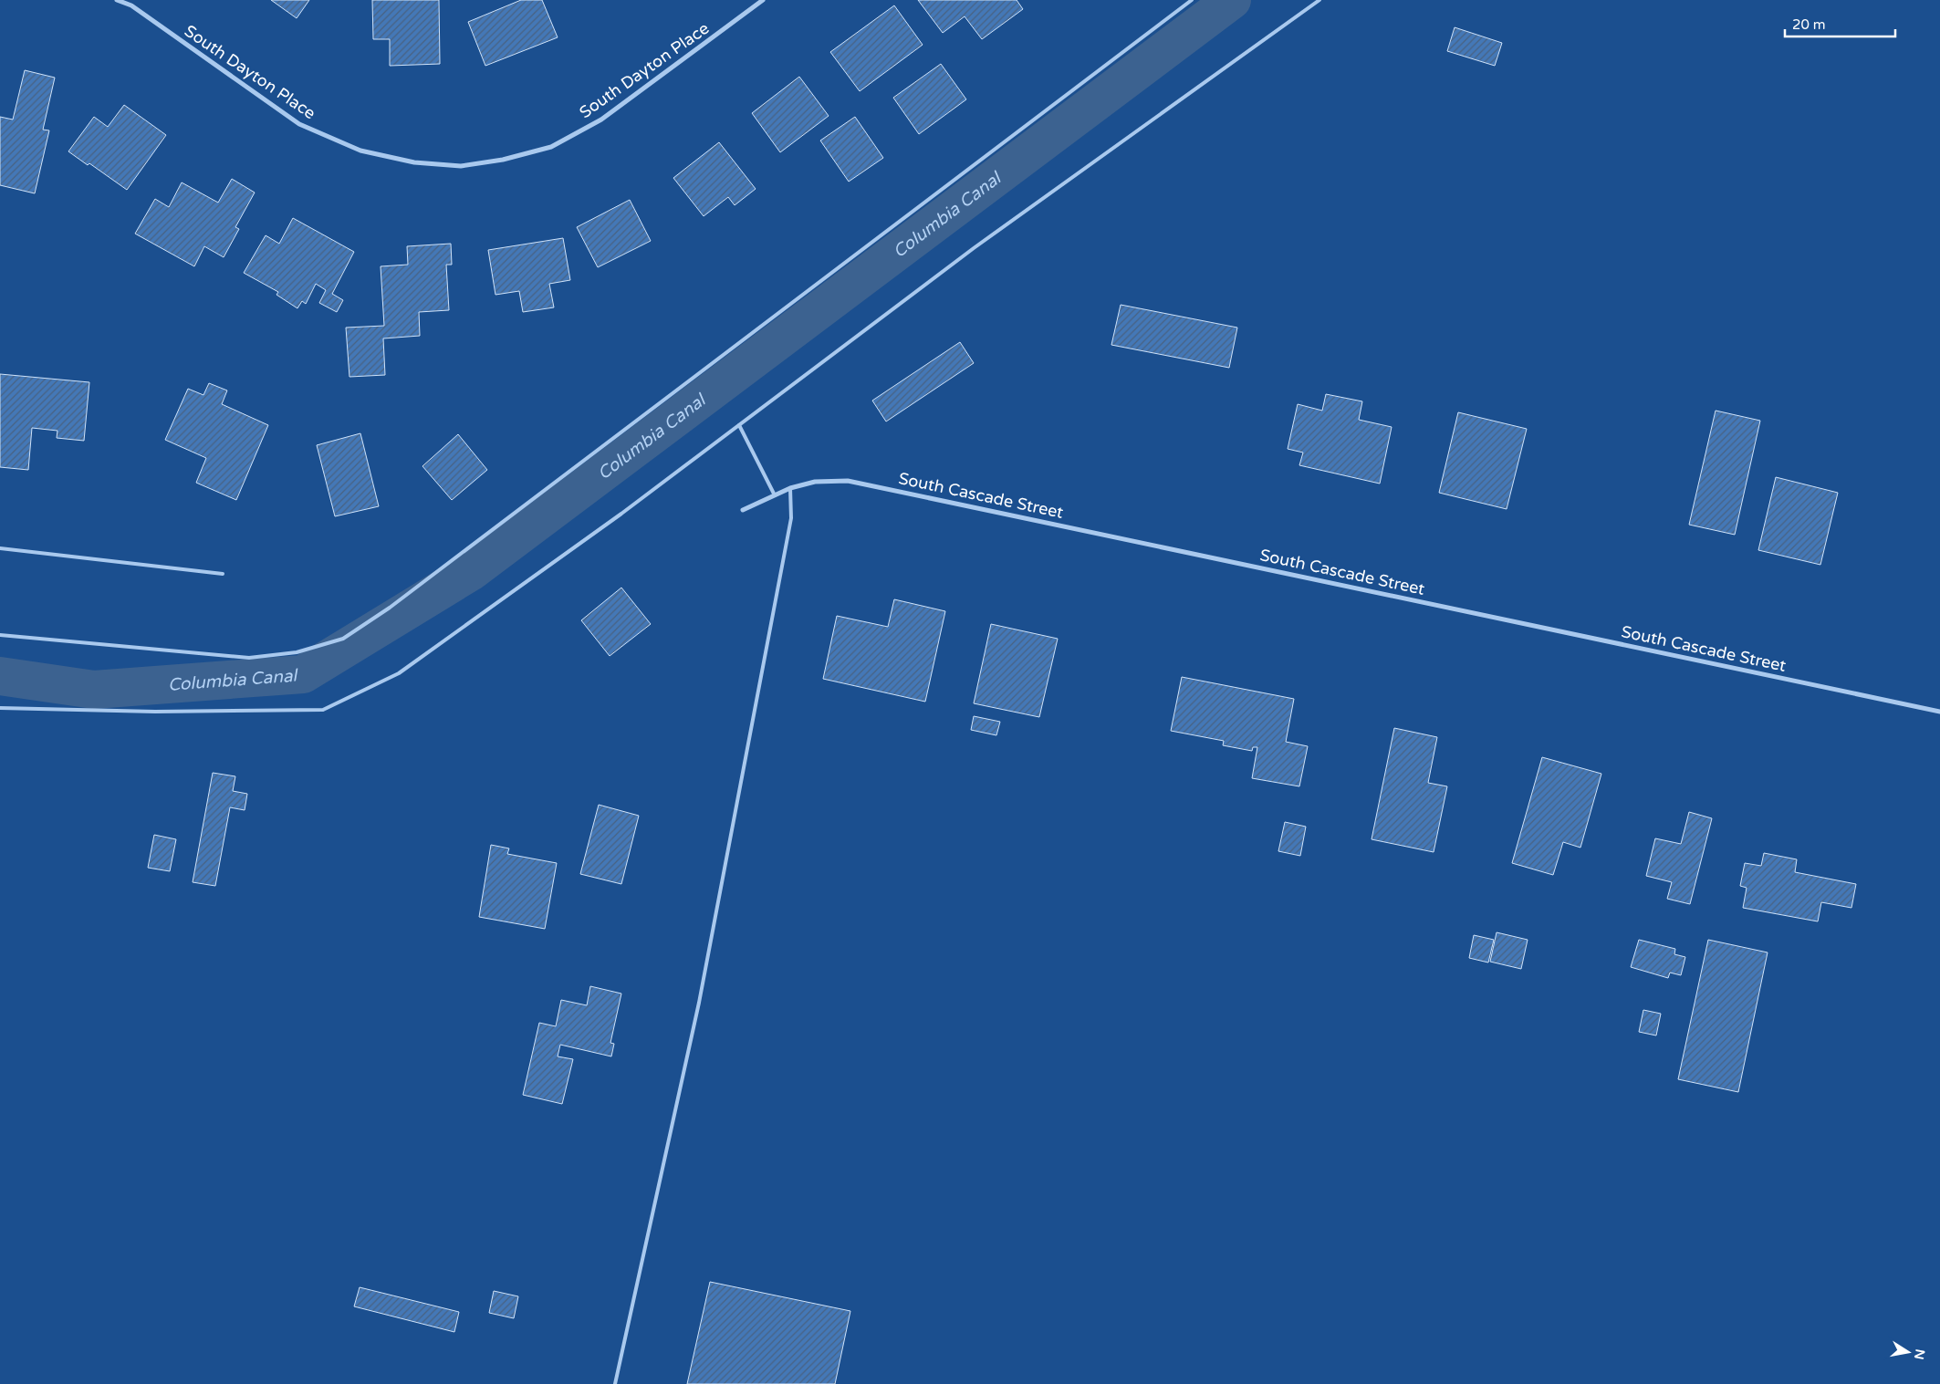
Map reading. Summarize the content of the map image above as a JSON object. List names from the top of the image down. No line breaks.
{"streets":{"street":["South Dayton Place","South Cascade Street"]},"water":["Columbia Canal"],"scale_bar":"20 m","north":"right"}
